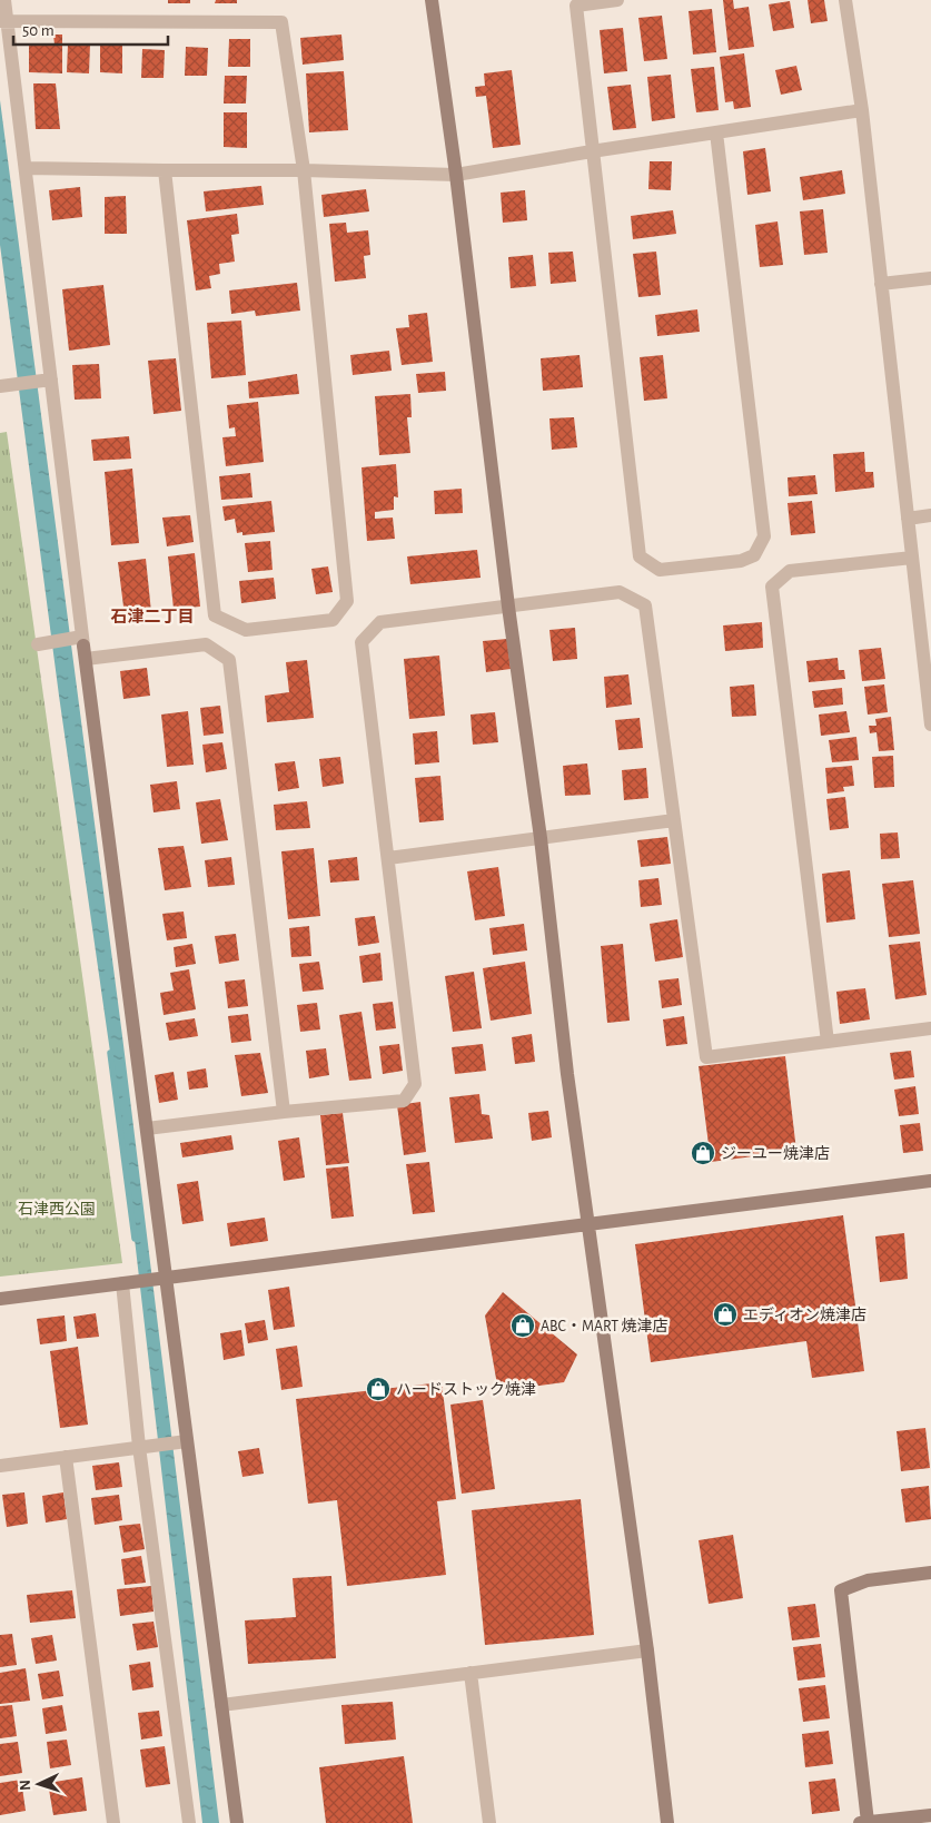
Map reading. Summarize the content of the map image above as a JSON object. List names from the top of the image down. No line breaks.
{"districts":["石津二丁目"],"parks":["石津西公園"],"places":{"shop":["ジーユー焼津店","エディオン焼津店","ABC・MART 焼津店","ハードストック焼津"]},"scale_bar":"50 m","north":"left"}
